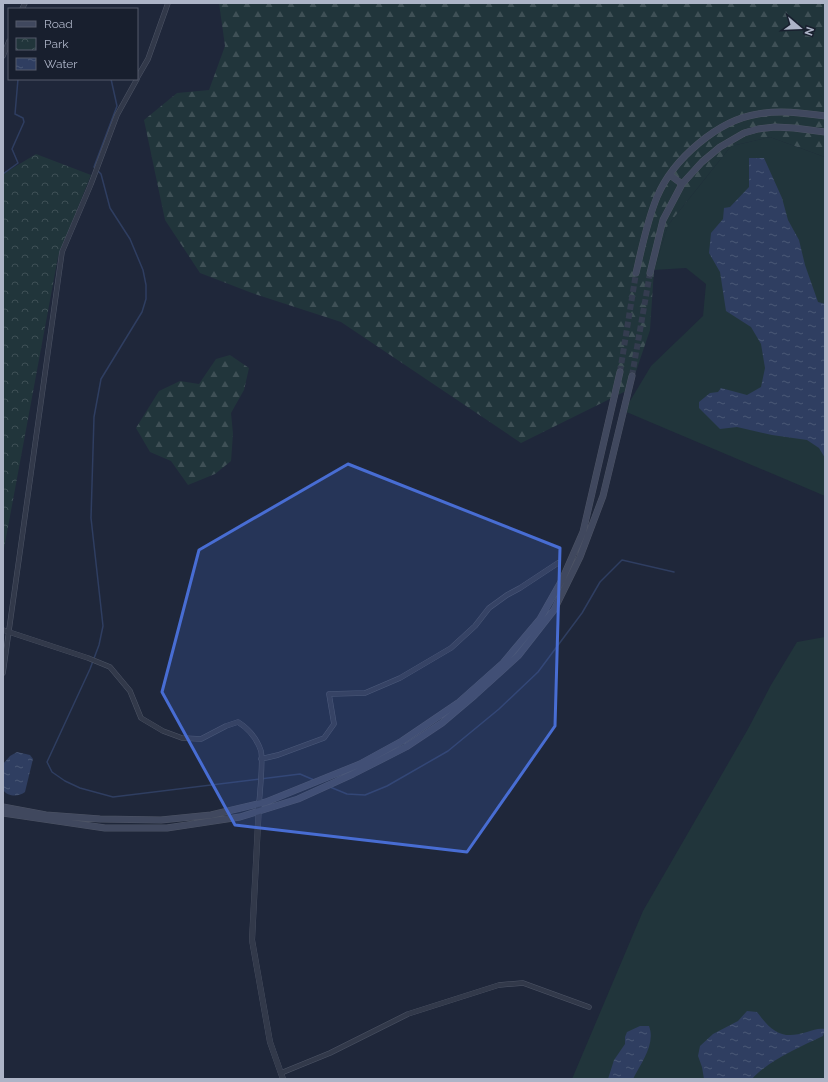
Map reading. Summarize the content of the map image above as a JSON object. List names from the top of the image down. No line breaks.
{"legend":["Road","Park","Water"],"north":"right"}
